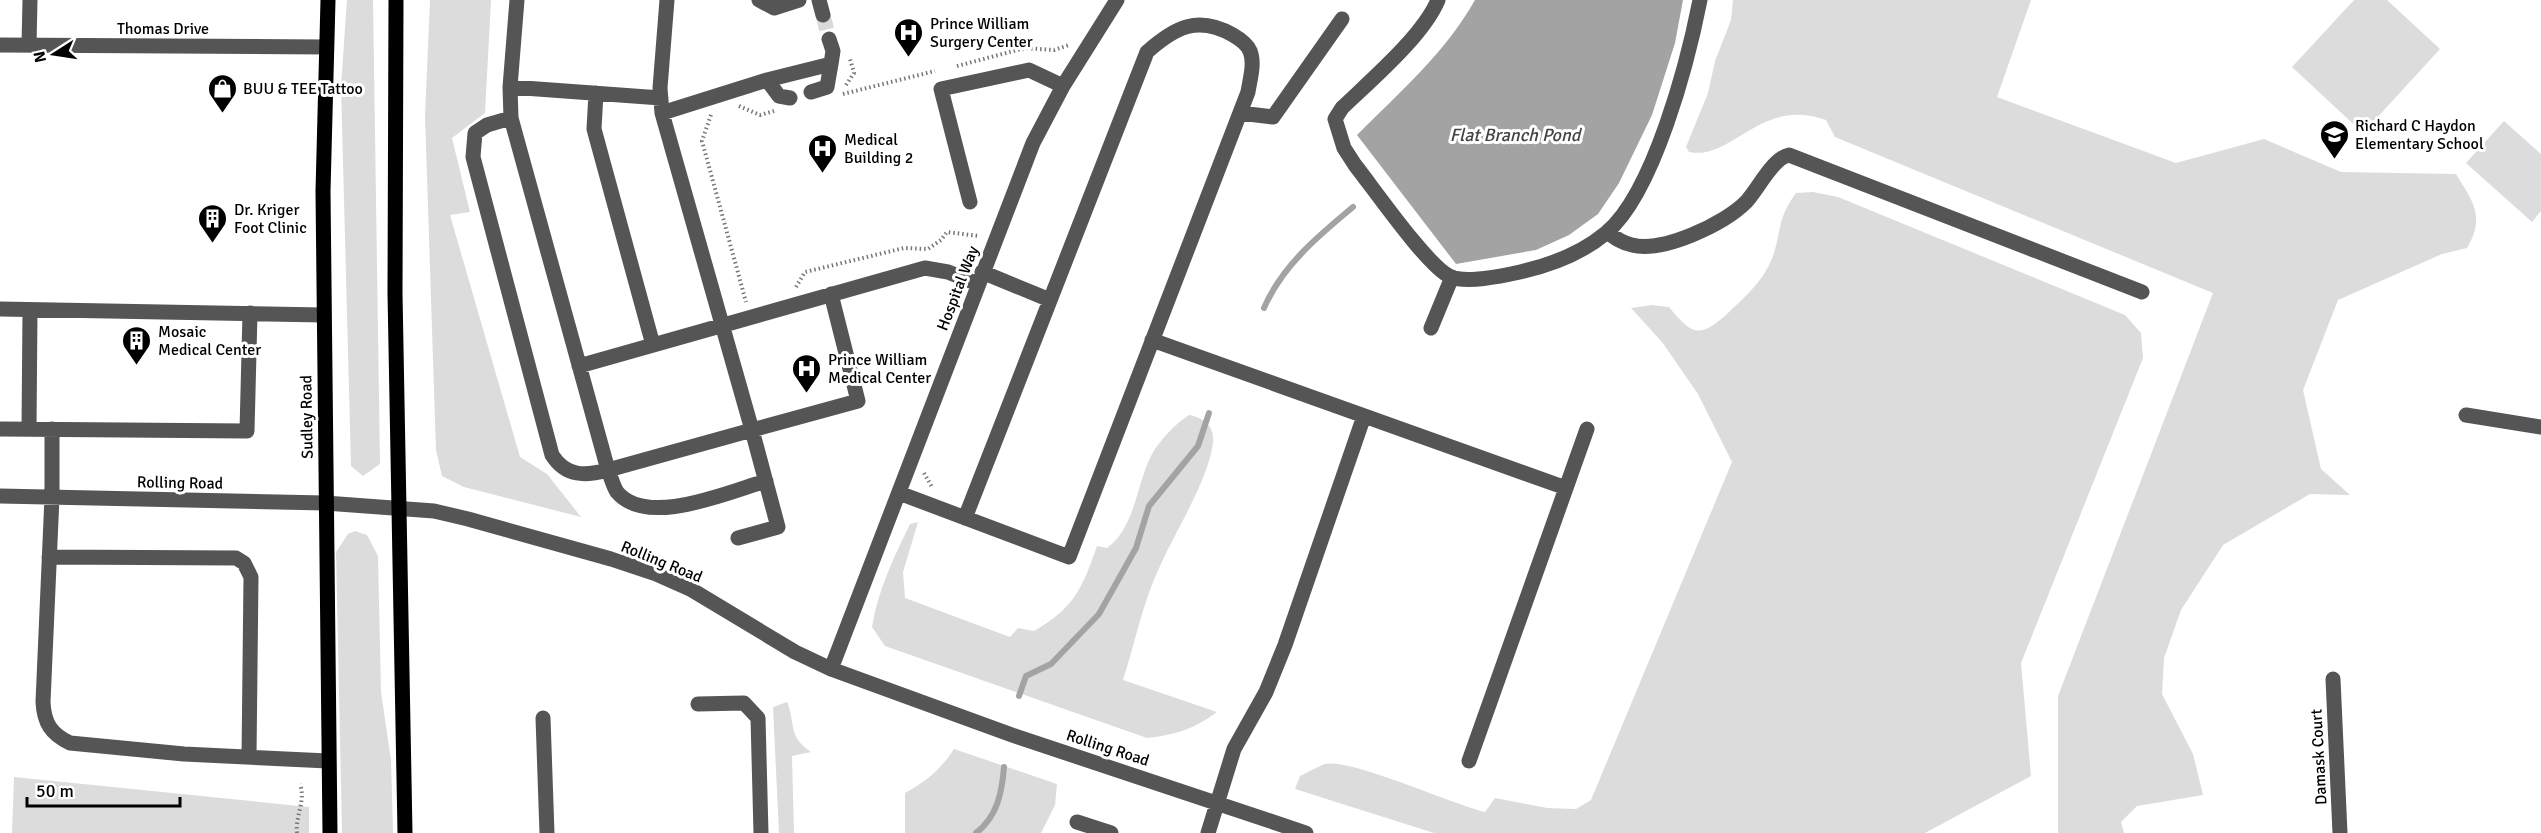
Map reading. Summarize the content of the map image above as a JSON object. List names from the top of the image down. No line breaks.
{"streets":{"main road":["Sudley Road"],"street":["Thomas Drive","Hospital Way","Rolling Road","Damask Court"]},"crossings":[["Thomas Drive","Sudley Road"],["Hospital Way","Rolling Road"],["Sudley Road","Rolling Road"]],"water":["Flat Branch Pond"],"places":{"hospital":["Prince William Surgery Center","Medical Building 2","Prince William Medical Center"],"shop":["BUU & TEE Tattoo"],"school or university":["Richard C Haydon Elementary School"],"building":["Dr. Kriger Foot Clinic","Mosaic Medical Center"]},"scale_bar":"50 m","north":"left"}
